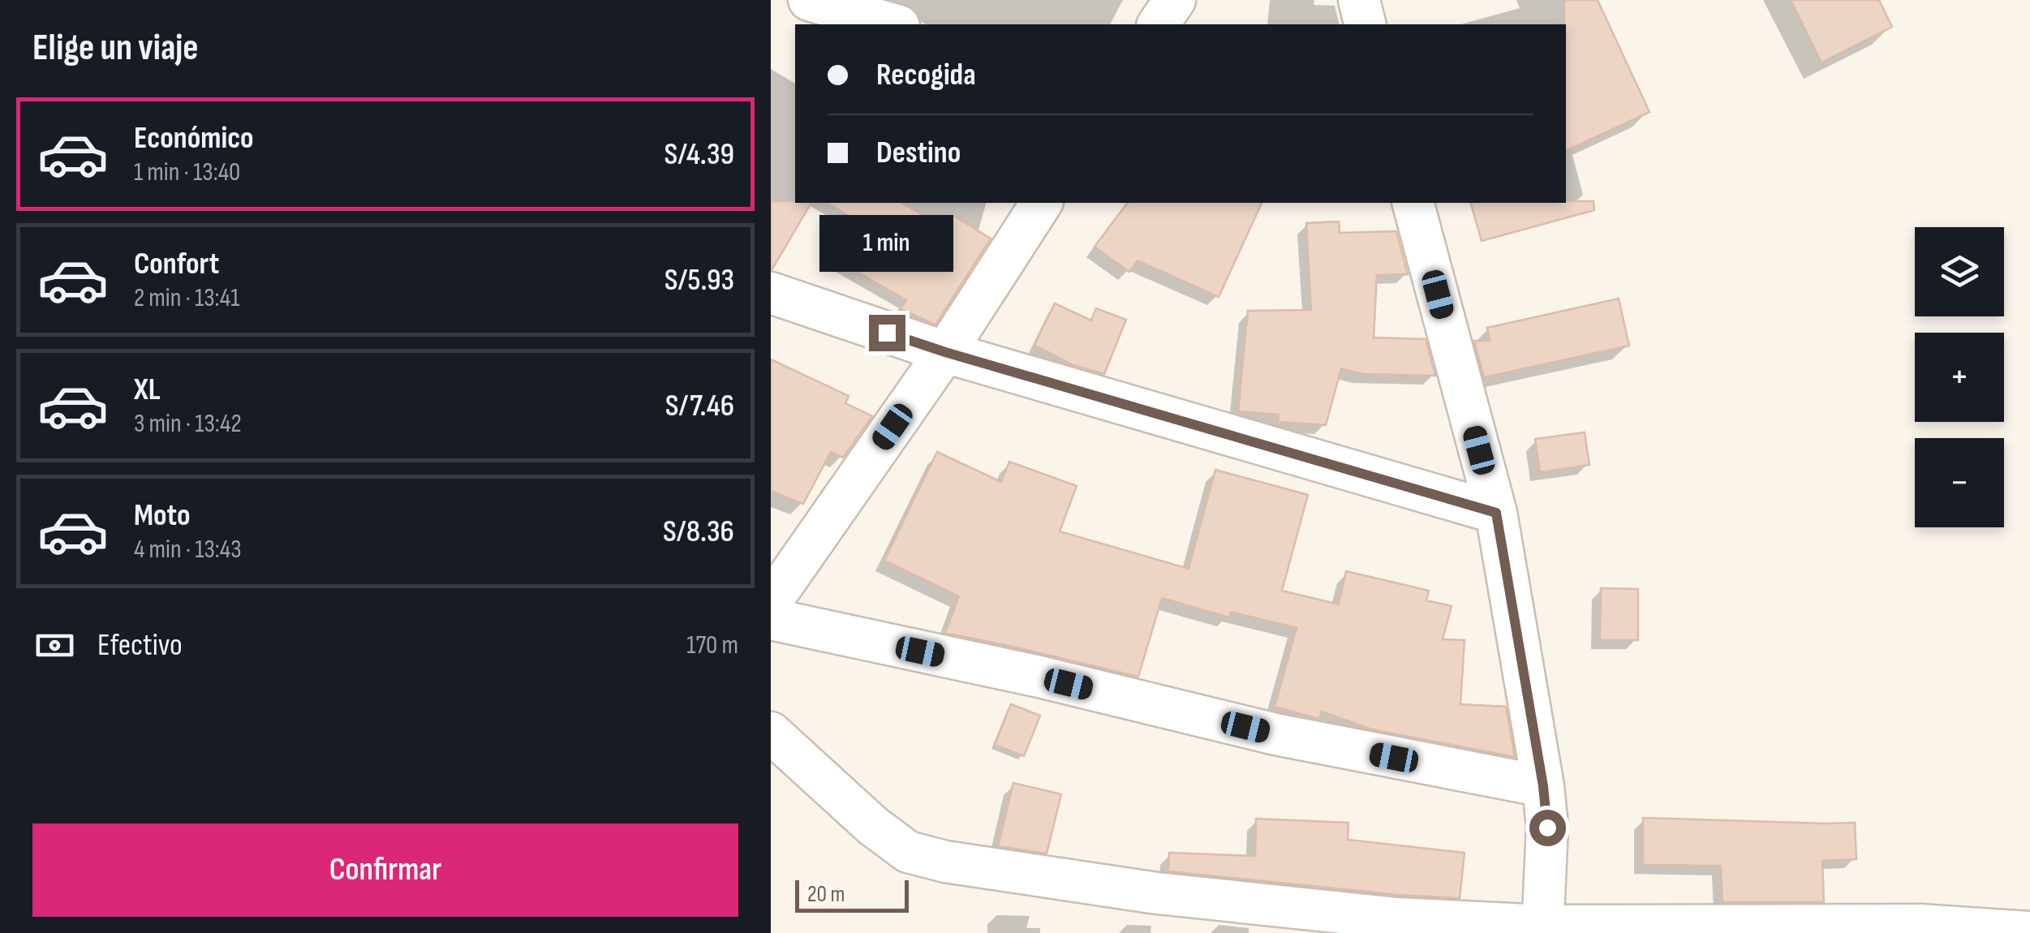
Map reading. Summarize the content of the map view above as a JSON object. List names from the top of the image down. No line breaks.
{"scale_bar":"20 m","page":{"heading":"Elige un viaje","banner":["Recogida","Destino"],"list":[{"name":"Económico","note":"1 min · 13:40","value":"S/4.39"},{"name":"Confort","note":"2 min · 13:41","value":"S/5.93"},{"name":"XL","note":"3 min · 13:42","value":"S/7.46"},{"name":"Moto","note":"4 min · 13:43","value":"S/8.36"}],"bubble":"1 min","map_buttons":["+","−"],"pay":["Efectivo","170 m"],"buttons":"Confirmar","scale":"20 m"}}
